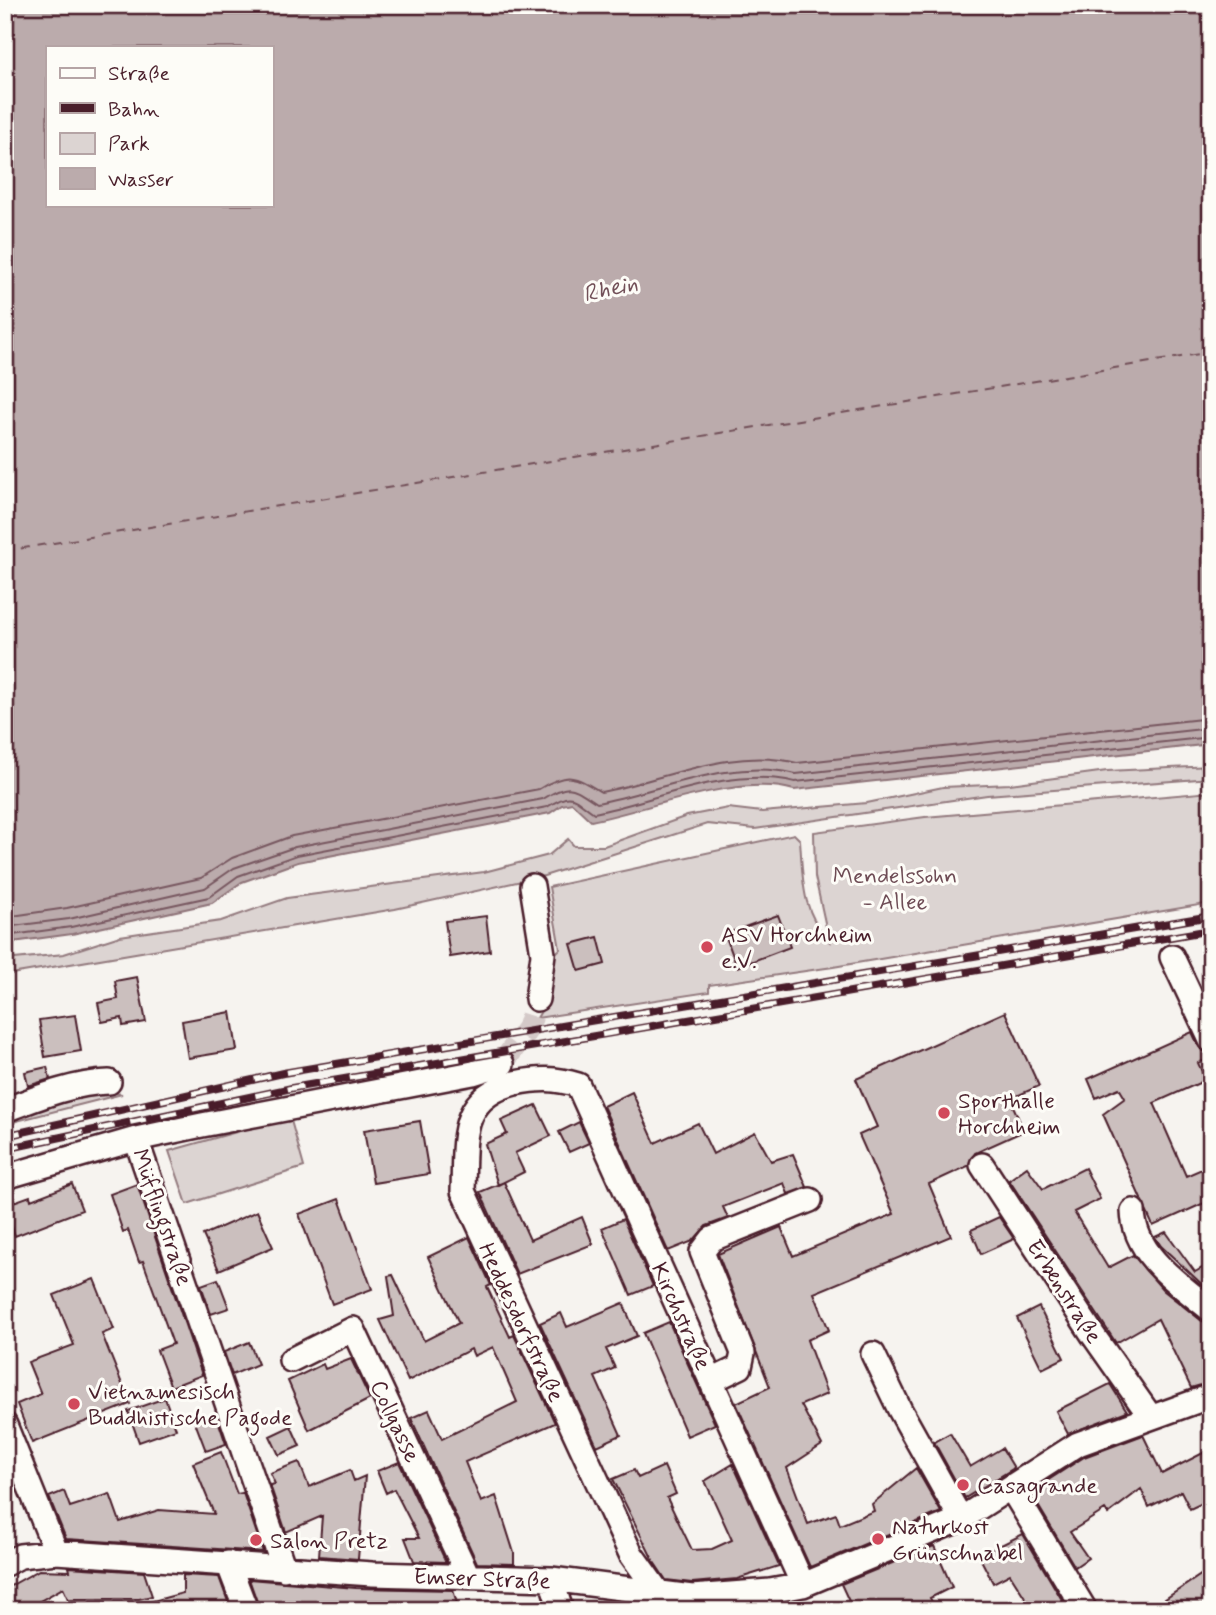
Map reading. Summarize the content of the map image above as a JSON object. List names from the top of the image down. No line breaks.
{"streets":{"street":["Müfflingstraße","Erbenstraße","Kirchstraße","Heddesdorfstraße","Collgasse","Emser Straße"]},"crossings":[["Müfflingstraße","Emser Straße"],["Erbenstraße","Emser Straße"],["Kirchstraße","Heddesdorfstraße"],["Kirchstraße","Emser Straße"],["Heddesdorfstraße","Emser Straße"],["Collgasse","Emser Straße"]],"water":["Rhein"],"parks":["Mendelssohn - Allee"],"places":["ASV Horchheim e.V.","Sporthalle Horchheim","Vietnamesisch Buddhistische Pagode","Casagrande","Naturkost Grünschnabel","Salon Pretz"],"legend":["Straße","Bahn","Park","Wasser"]}
